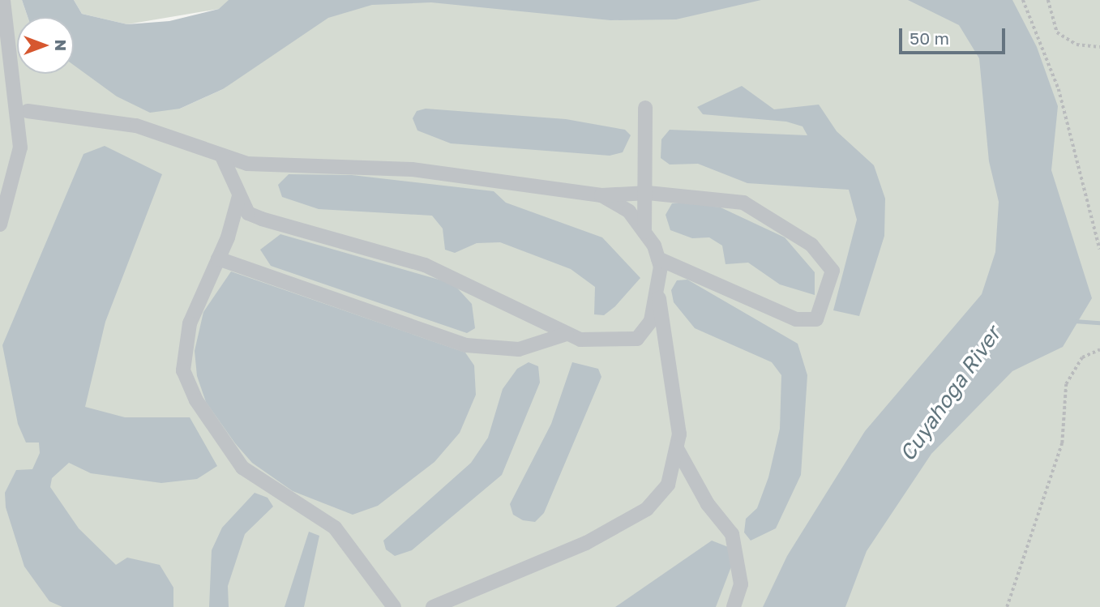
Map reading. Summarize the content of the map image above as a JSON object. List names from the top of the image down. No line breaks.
{"water":["Cuyahoga River"],"scale_bar":"50 m","north":"right"}
